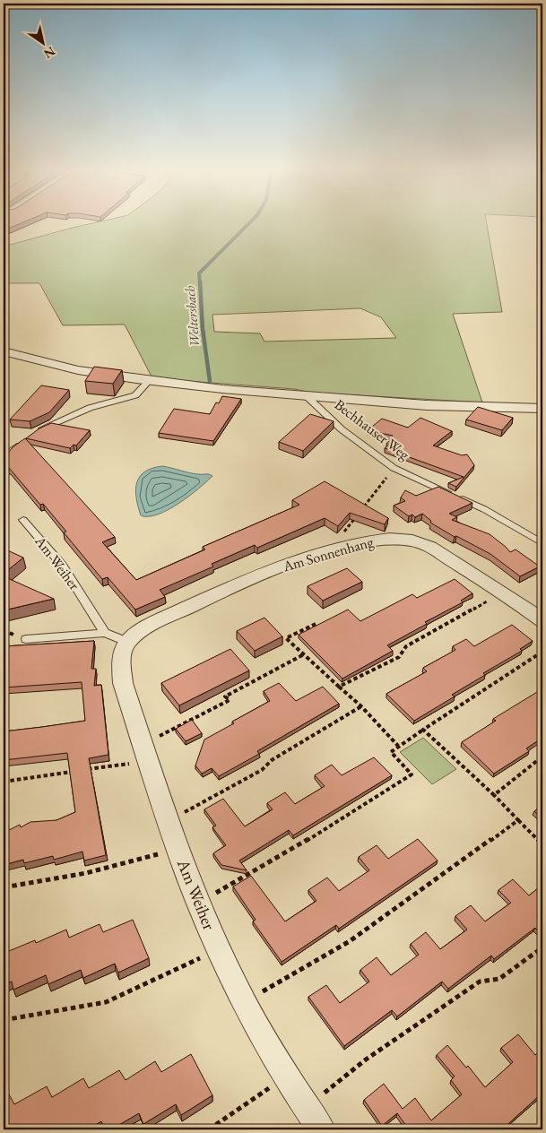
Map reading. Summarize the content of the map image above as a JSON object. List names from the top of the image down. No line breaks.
{"streets":{"street":["Bechhauser Weg","Am Sonnenhang","Am Weiher"]},"crossings":[["Am Sonnenhang","Am Weiher"]],"water":["Weltersbach"],"north":"bottom right"}
